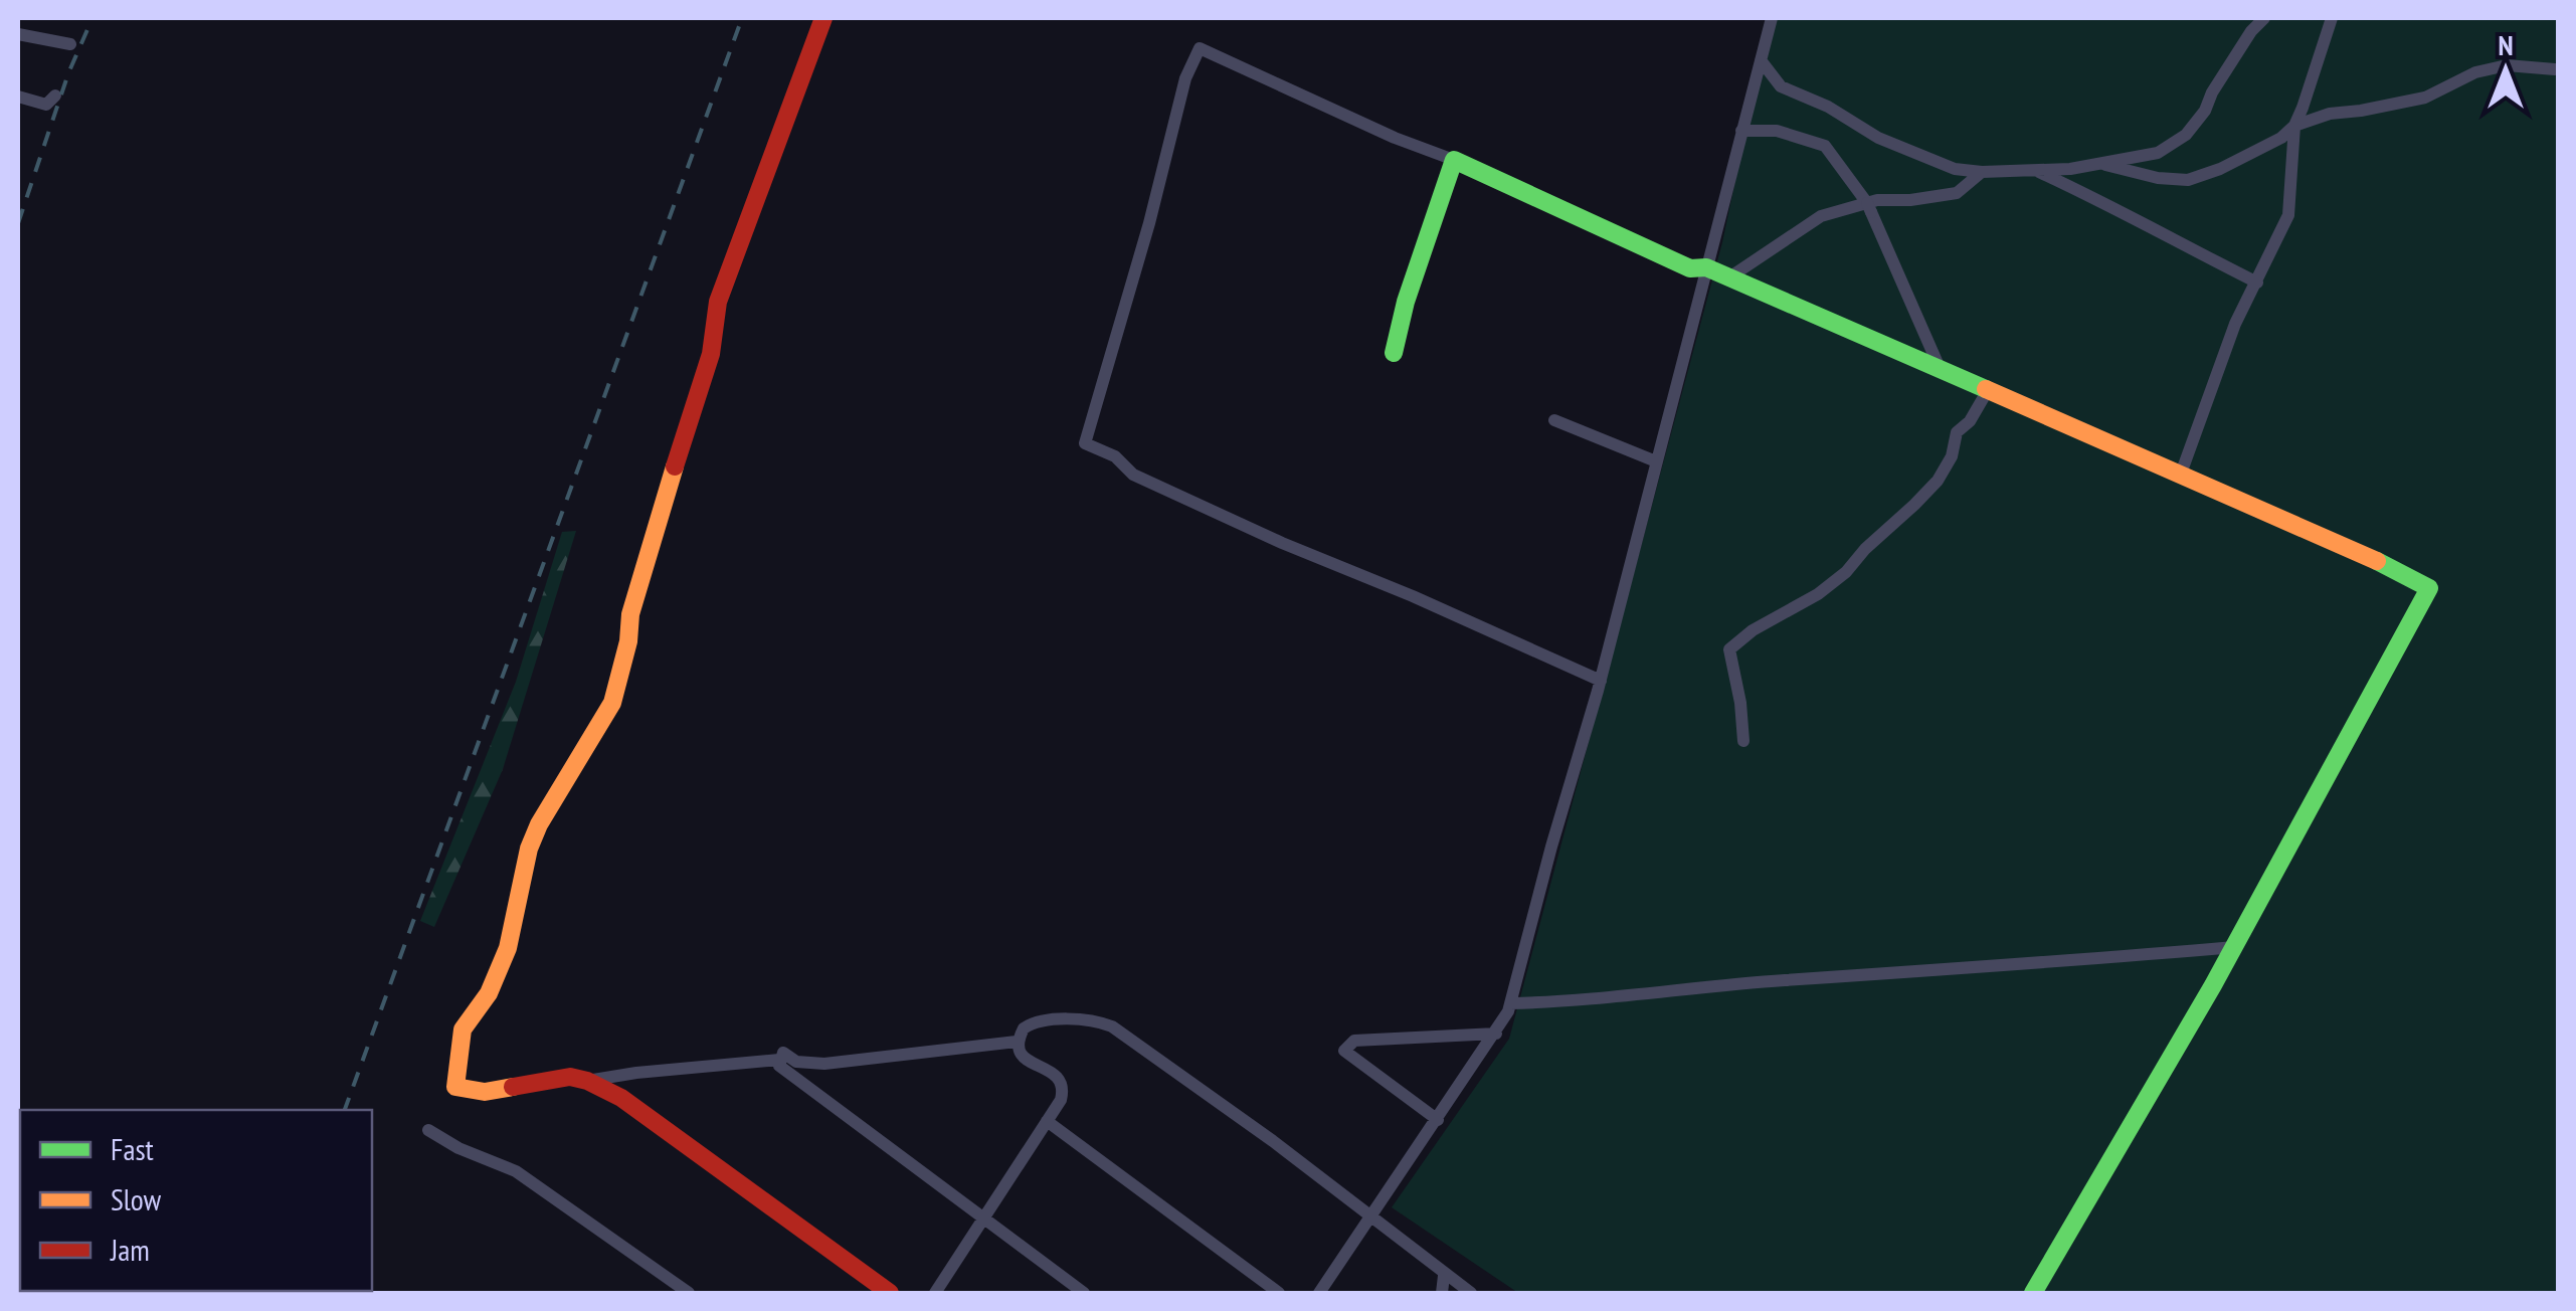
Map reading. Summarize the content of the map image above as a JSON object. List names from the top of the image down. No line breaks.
{"legend":["Fast","Slow","Jam"],"north":"top"}
